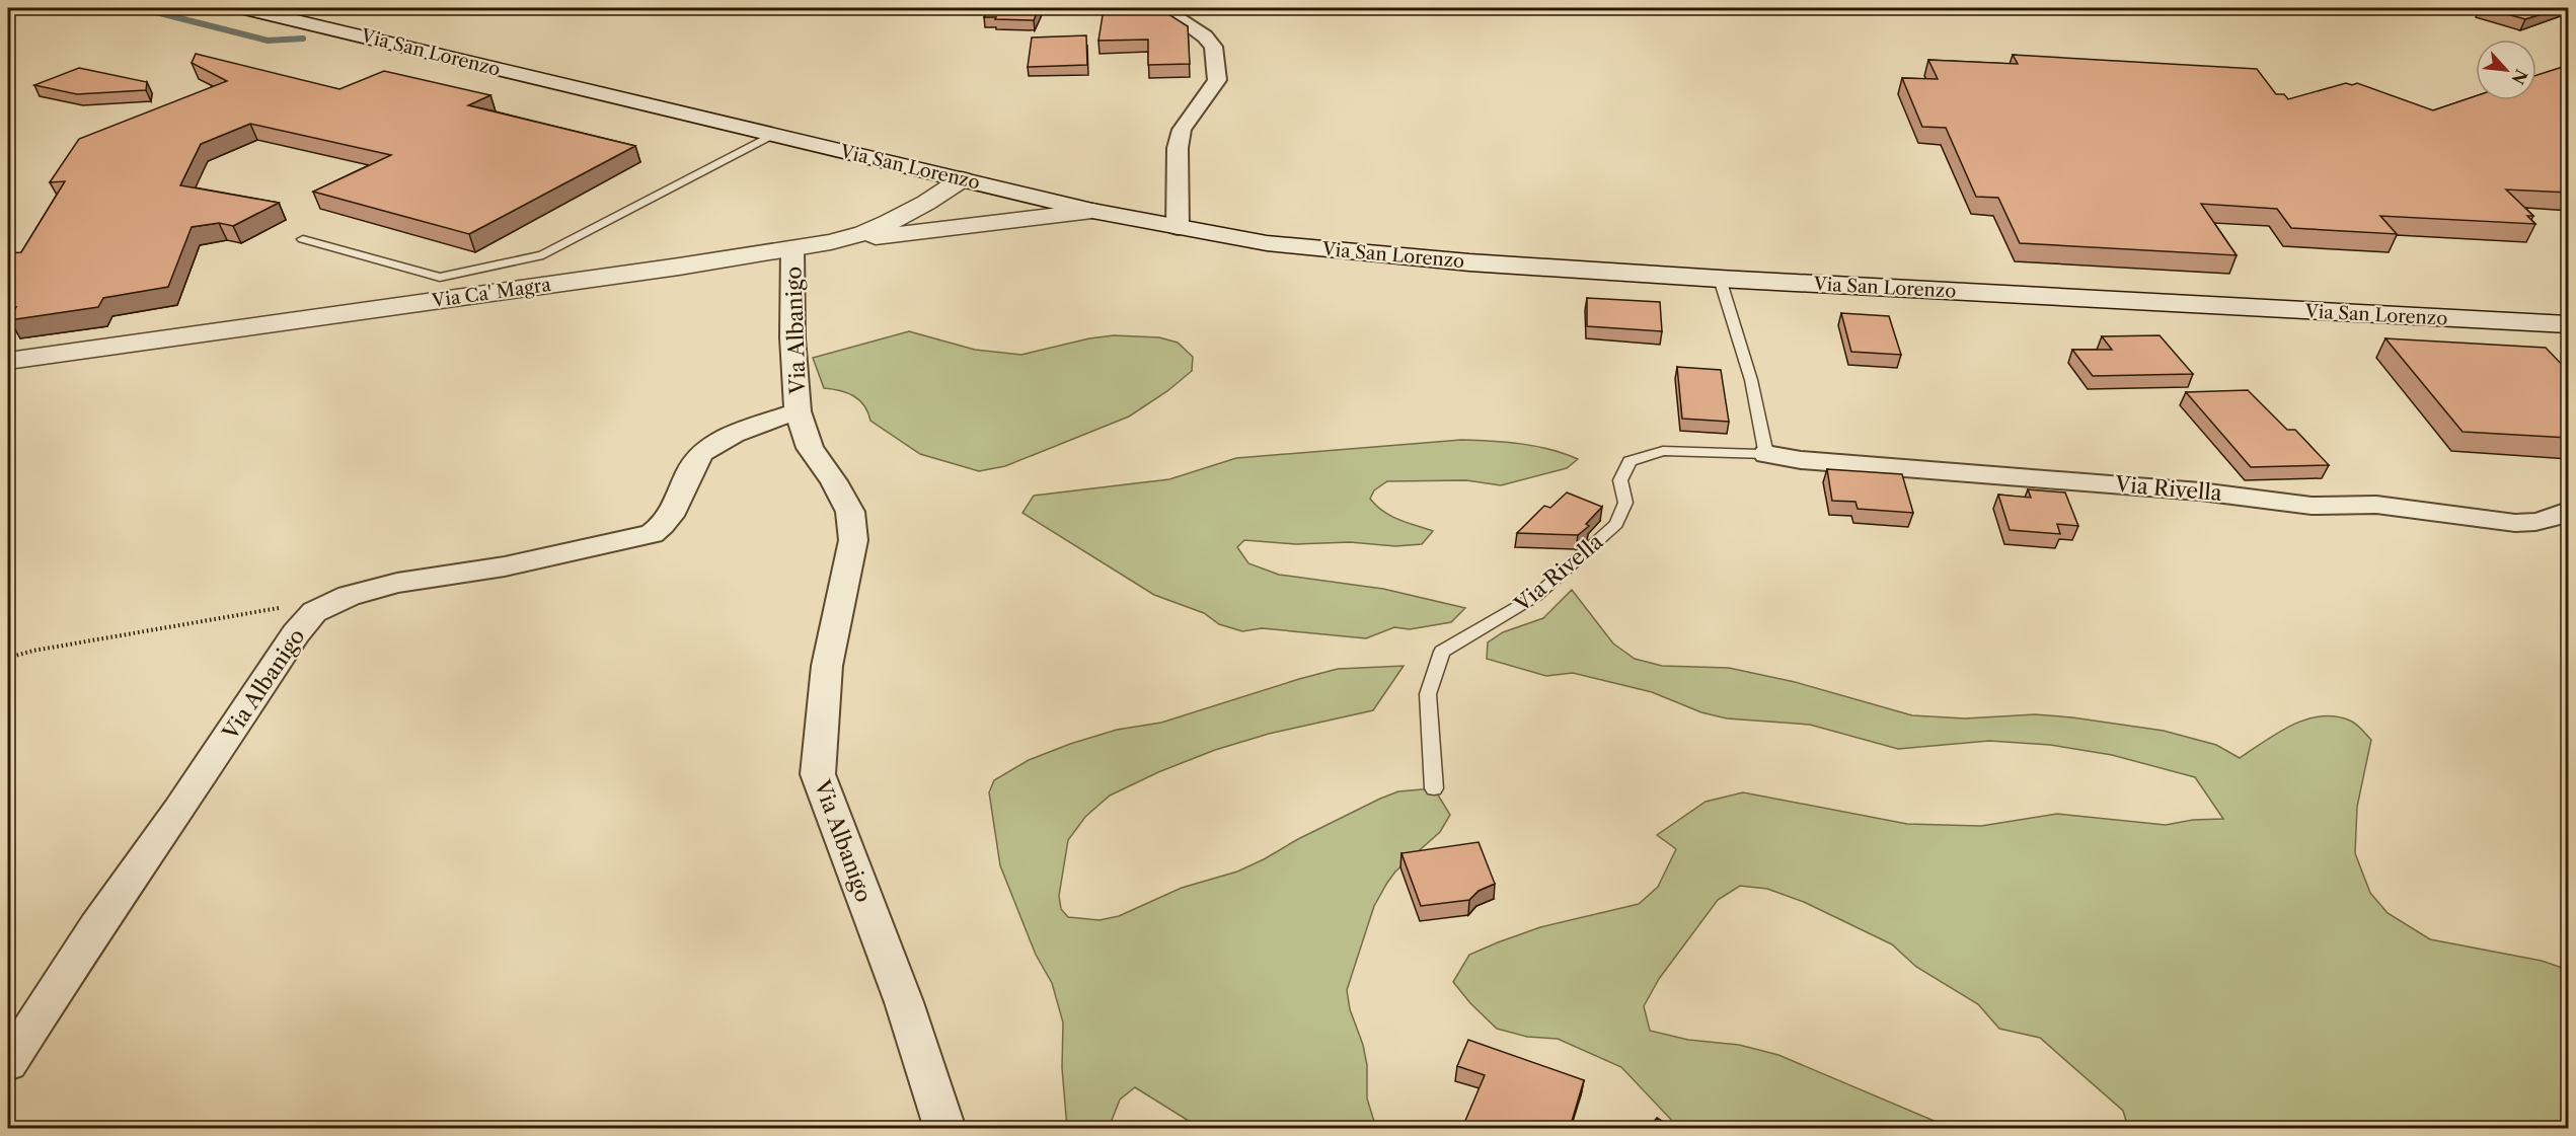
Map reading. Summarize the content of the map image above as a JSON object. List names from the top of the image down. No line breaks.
{"streets":{"main road":["Via San Lorenzo","Via Ca' Magra"],"street":["Via Albanigo","Via Rivella"]},"crossings":[["Via San Lorenzo","Via Ca' Magra"],["Via Ca' Magra","Via Albanigo"]],"north":"bottom right"}
